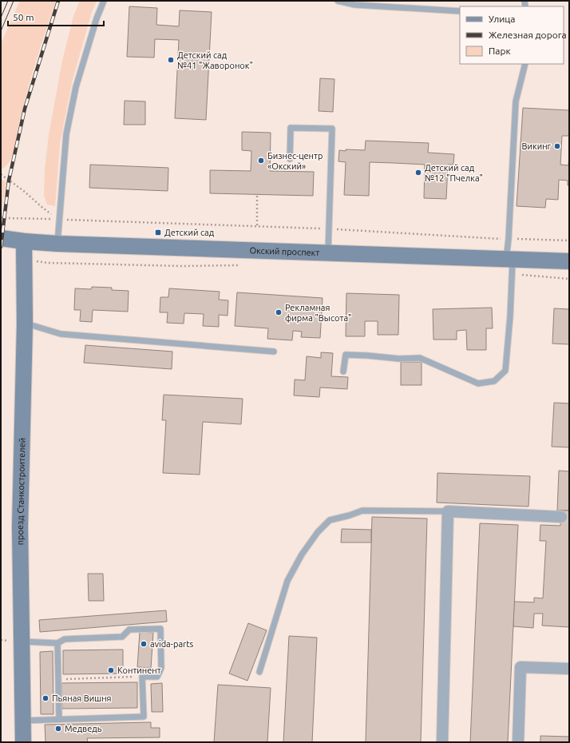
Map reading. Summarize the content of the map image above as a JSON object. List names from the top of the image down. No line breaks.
{"streets":{"main road":["Окский проспект","проезд Станкостроителей"]},"crossings":[["Окский проспект","проезд Станкостроителей"]],"places":{"other":["Детский сад №41 \"Жаворонок\"","Викинг","Бизнес-центр «Окский»","Детский сад №12 \"Пчелка\"","Рекламная фирма \"Высота\"","avida-parts","Континент","Пьяная Вишня","Медведь"],"transit":["Детский сад"]},"legend":["Улица","Железная дорога","Парк"],"scale_bar":"50 m"}
